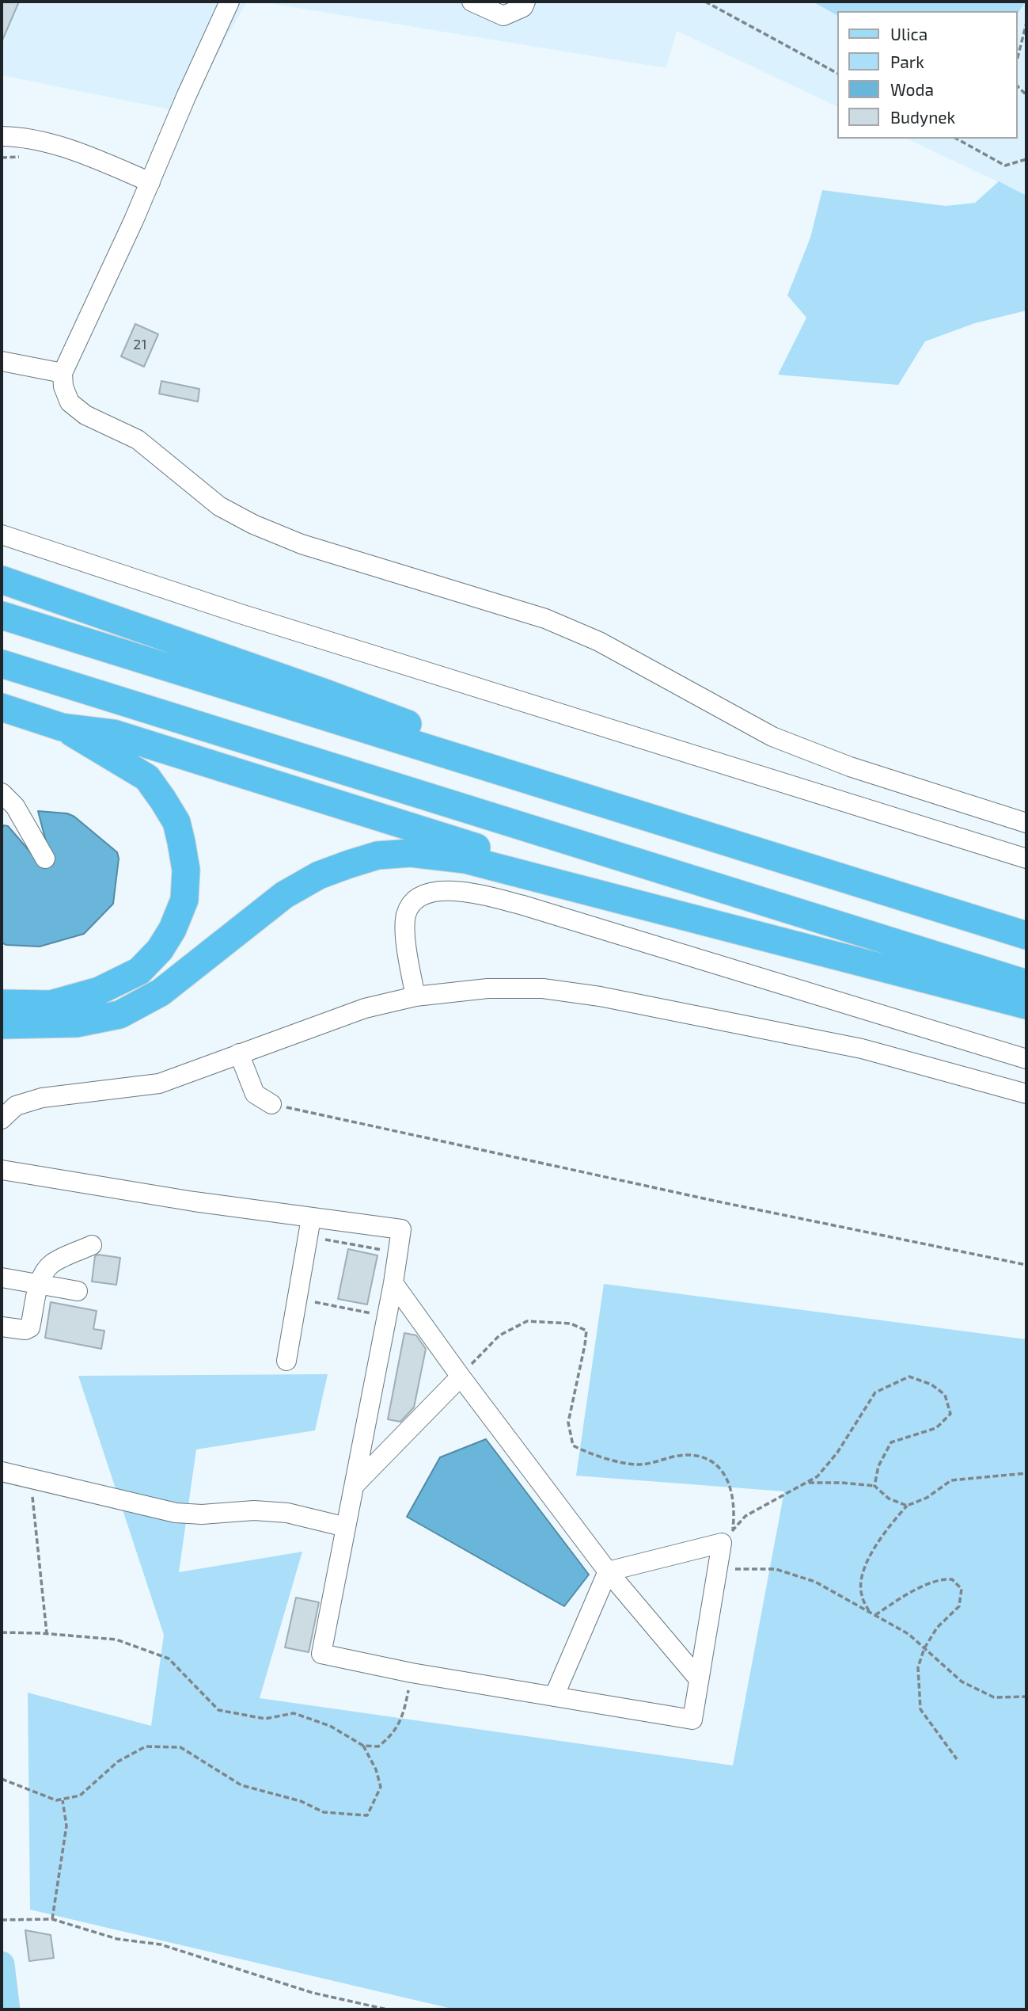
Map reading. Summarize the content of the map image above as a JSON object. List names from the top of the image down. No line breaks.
{"house_numbers":["21"],"legend":["Ulica","Park","Woda","Budynek"]}
